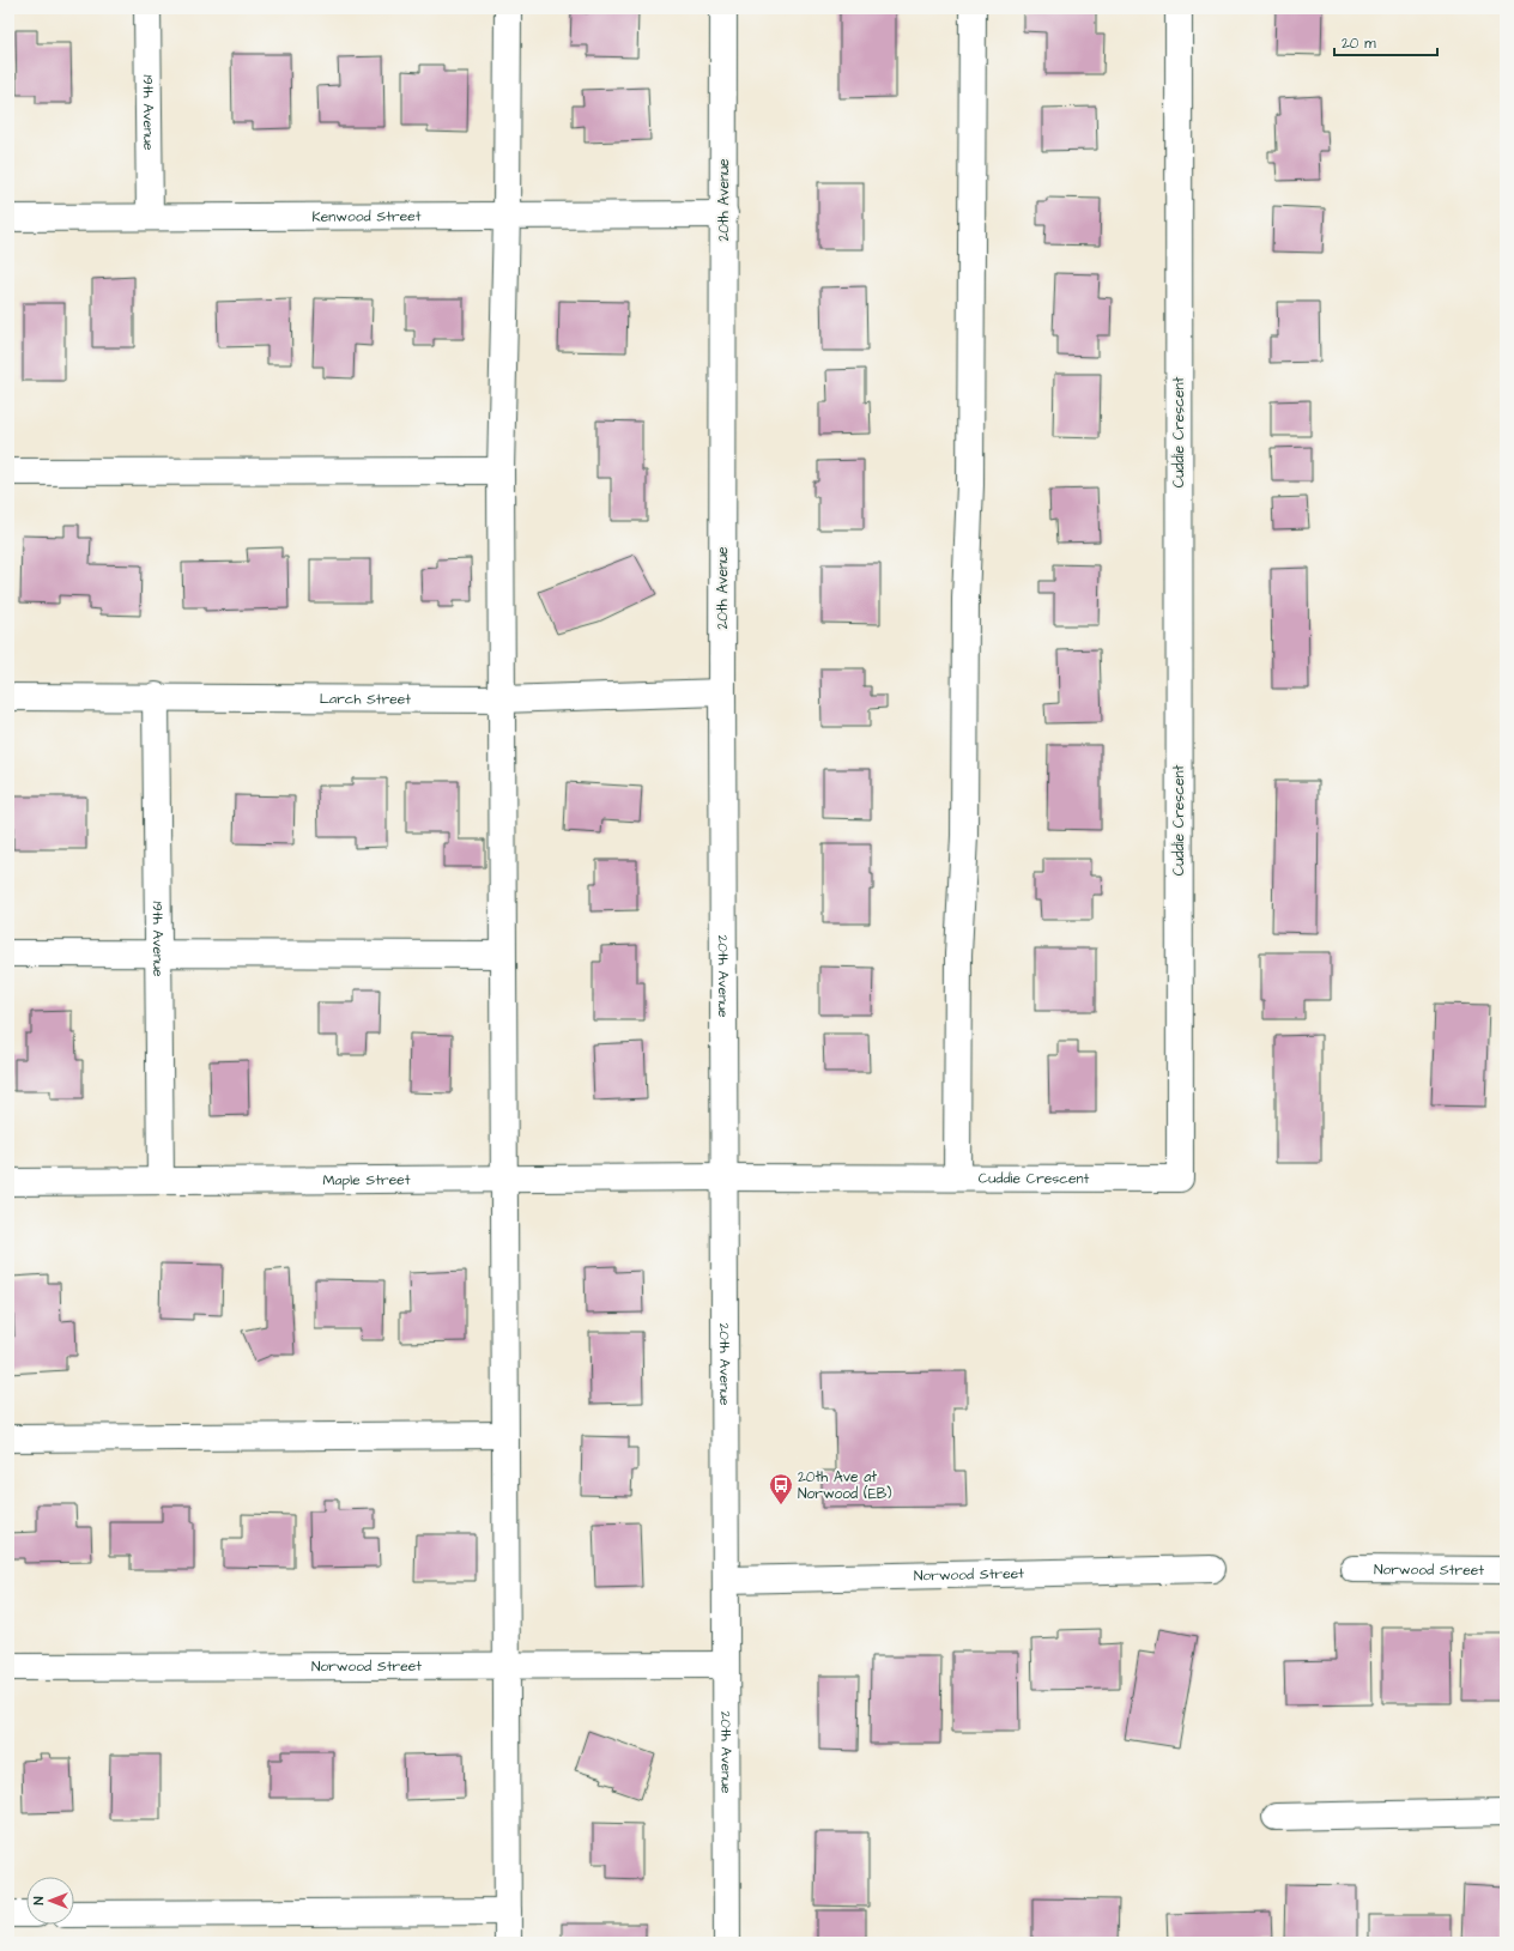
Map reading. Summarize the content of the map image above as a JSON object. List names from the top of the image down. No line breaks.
{"streets":{"street":["19th Avenue","20th Avenue","Kenwood Street","Cuddie Crescent","Larch Street","Maple Street","Norwood Street"]},"crossings":[["19th Avenue","Kenwood Street"],["19th Avenue","Larch Street"],["19th Avenue","Maple Street"],["20th Avenue","Kenwood Street"],["20th Avenue","Cuddie Crescent"],["20th Avenue","Larch Street"],["20th Avenue","Maple Street"],["20th Avenue","Norwood Street"],["Cuddie Crescent","Maple Street"]],"places":{"bus stop":["20th Ave at Norwood (EB)"]},"scale_bar":"20 m","north":"left"}
